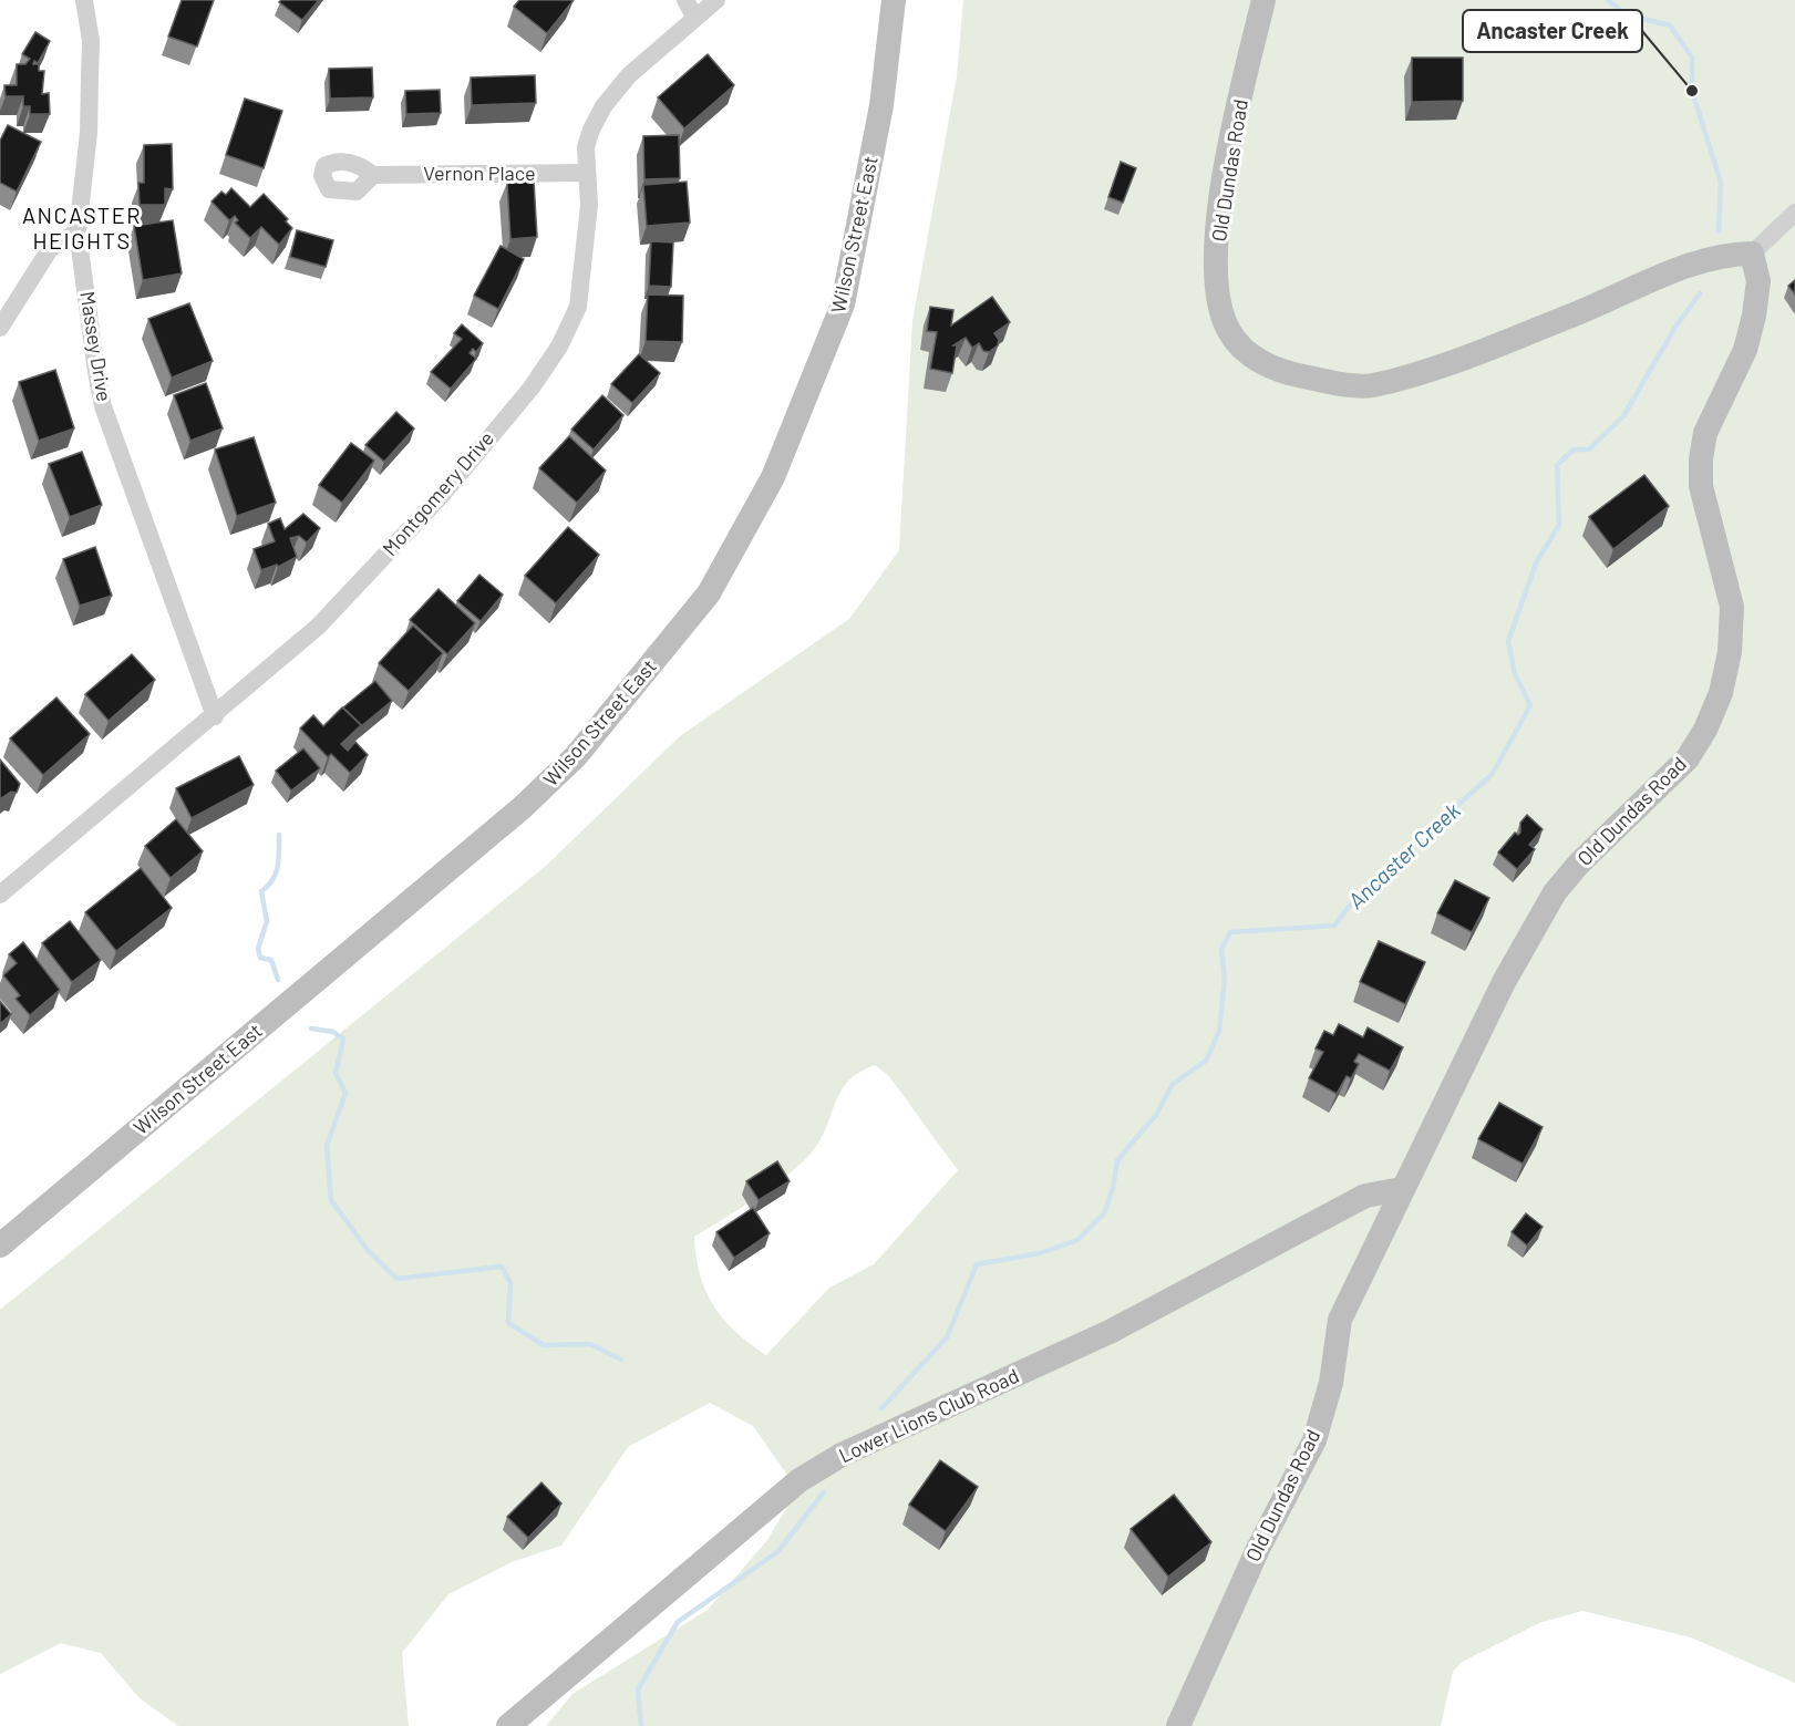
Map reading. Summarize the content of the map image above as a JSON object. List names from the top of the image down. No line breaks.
{"streets":{"street":["Old Dundas Road","Vernon Place","Wilson Street East","Massey Drive","Montgomery Drive","Lower Lions Club Road"]},"crossings":[["Old Dundas Road","Lower Lions Club Road"],["Vernon Place","Montgomery Drive"],["Massey Drive","Montgomery Drive"]],"districts":["ANCASTER HEIGHTS"],"water":["Ancaster Creek"],"places":["Ancaster Creek"]}
